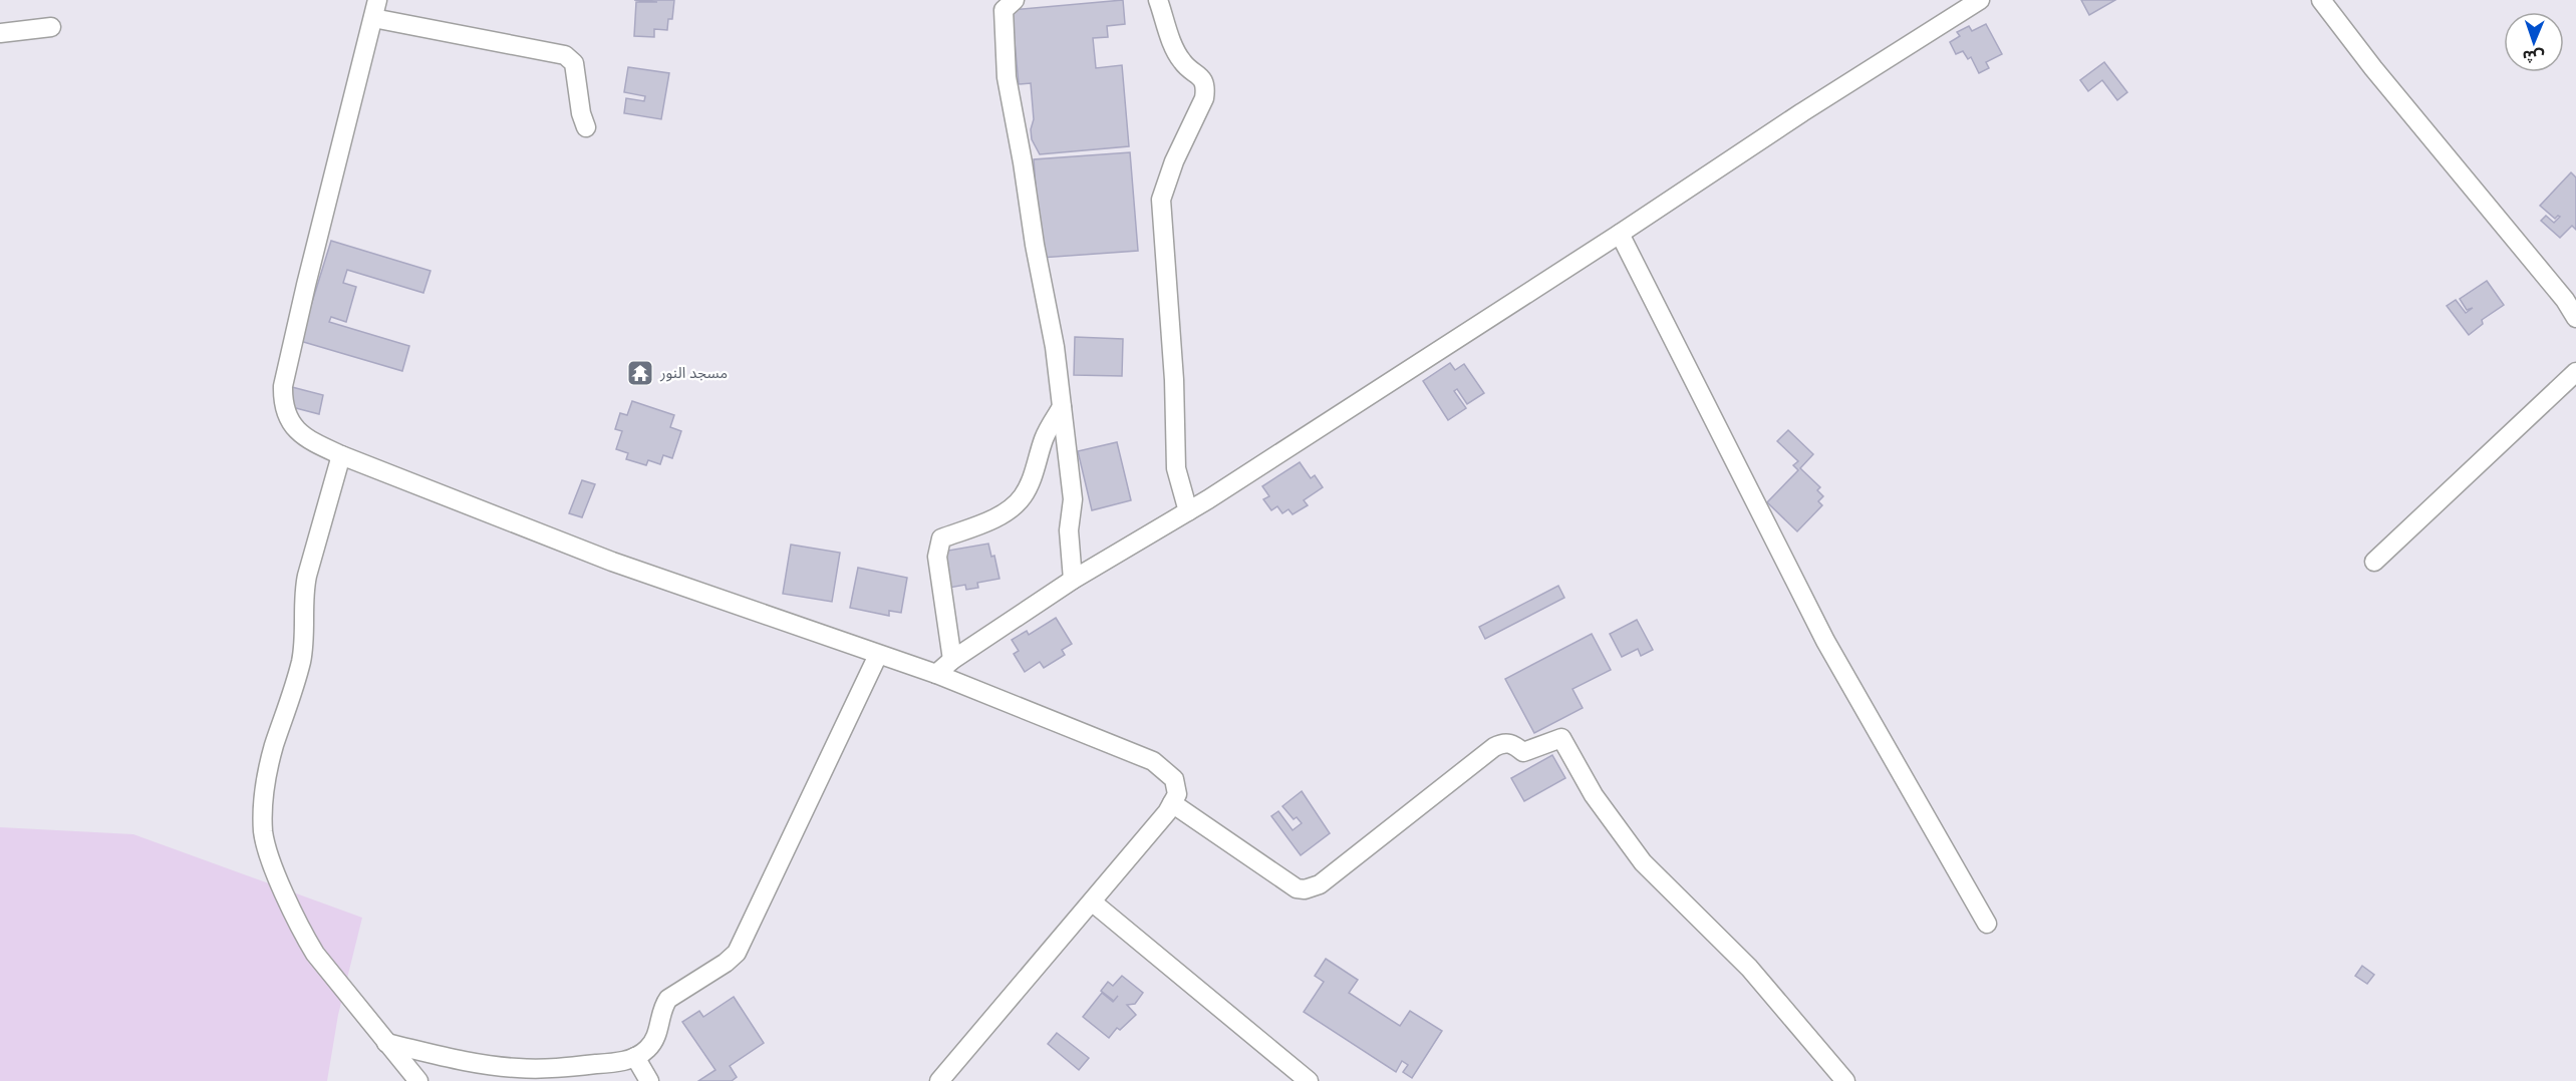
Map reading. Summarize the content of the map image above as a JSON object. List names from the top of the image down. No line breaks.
{"places":{"temple":["مسجد النور"]},"north":"bottom"}
